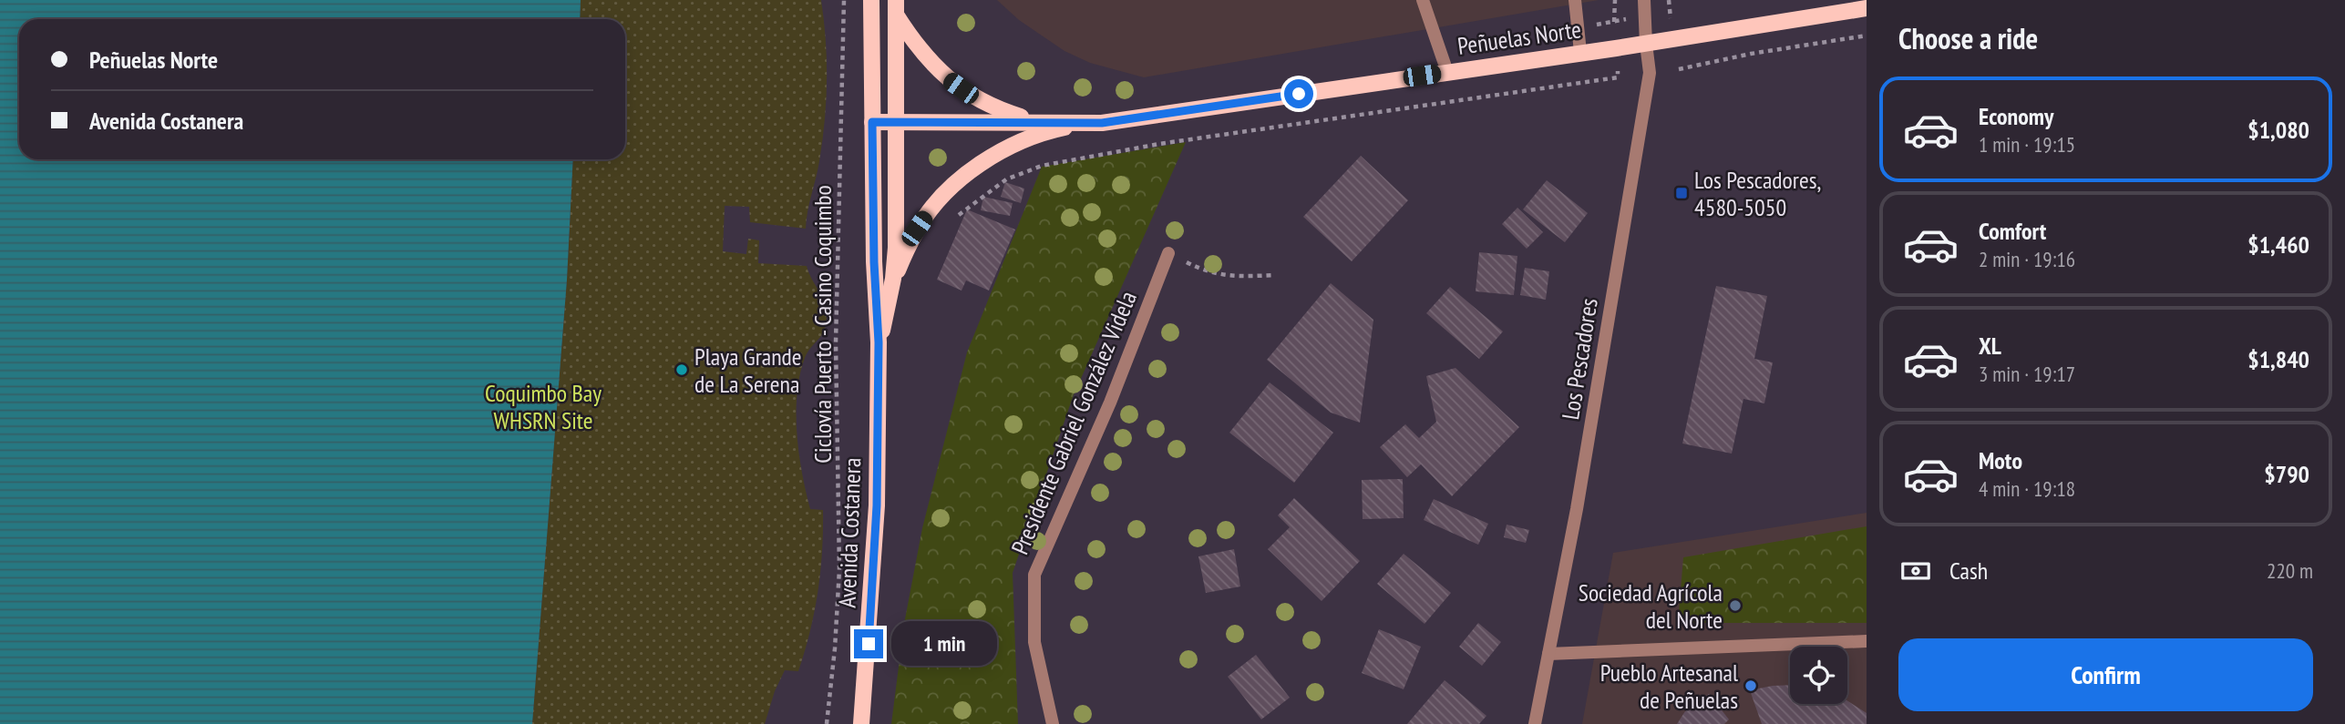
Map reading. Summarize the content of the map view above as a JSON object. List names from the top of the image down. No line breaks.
{"streets":{"main road":["Peñuelas Norte","Avenida Costanera"],"street":["Los Pescadores","Presidente Gabriel González Videla"],"path":["Ciclovía Puerto - Casino Coquimbo"]},"crossings":[["Peñuelas Norte","Los Pescadores"],["Peñuelas Norte","Avenida Costanera"]],"parks":["Coquimbo Bay WHSRN Site"],"places":{"transit":["Los Pescadores, 4580-5050"],"other":["Playa Grande de La Serena","Sociedad Agrícola del Norte","Pueblo Artesanal de Peñuelas"]},"page":{"heading":"Choose a ride","banner":["Peñuelas Norte","Avenida Costanera"],"list":[{"name":"Economy","note":"1 min · 19:15","value":"$1,080"},{"name":"Comfort","note":"2 min · 19:16","value":"$1,460"},{"name":"XL","note":"3 min · 19:17","value":"$1,840"},{"name":"Moto","note":"4 min · 19:18","value":"$790"}],"pay":["Cash","220 m"],"bubble":"1 min","buttons":"Confirm"}}
